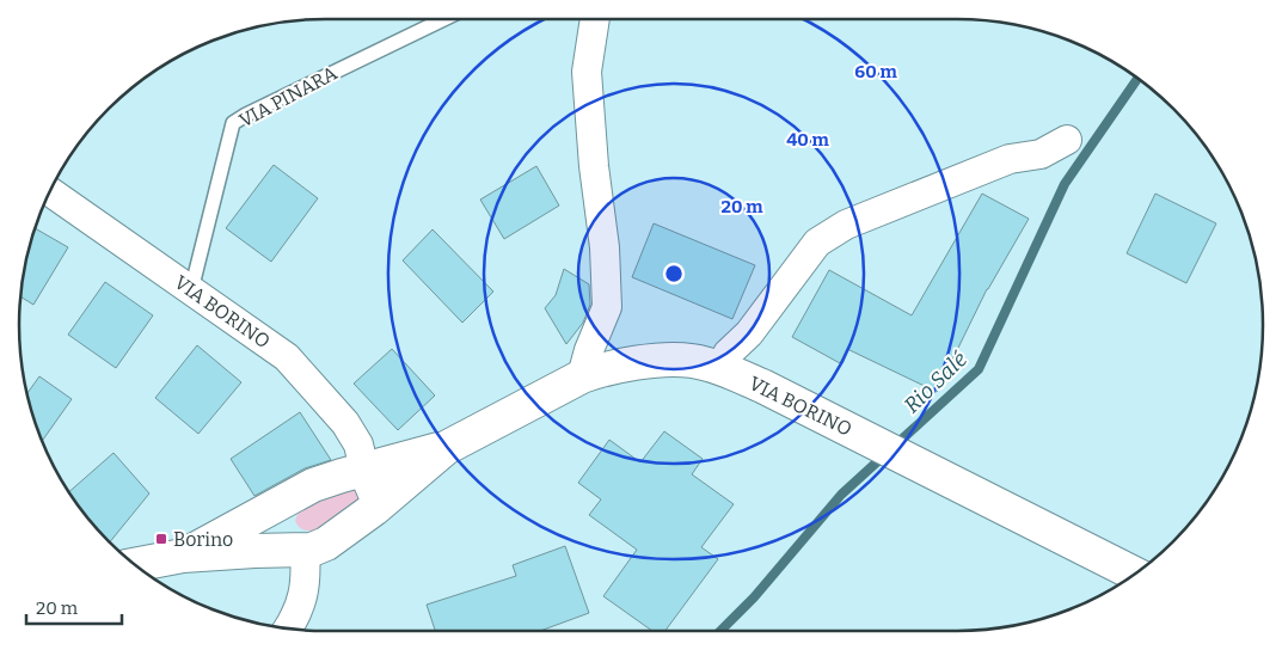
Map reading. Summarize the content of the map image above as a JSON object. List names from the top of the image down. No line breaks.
{"streets":{"street":["VIA BORINO"],"lane":["VIA PINARA"]},"crossings":[["VIA PINARA","VIA BORINO"]],"water":["Rio Salé"],"places":{"transit":["Borino"]},"scale_bar":"20 m","rings":["60 m","40 m","20 m"]}
